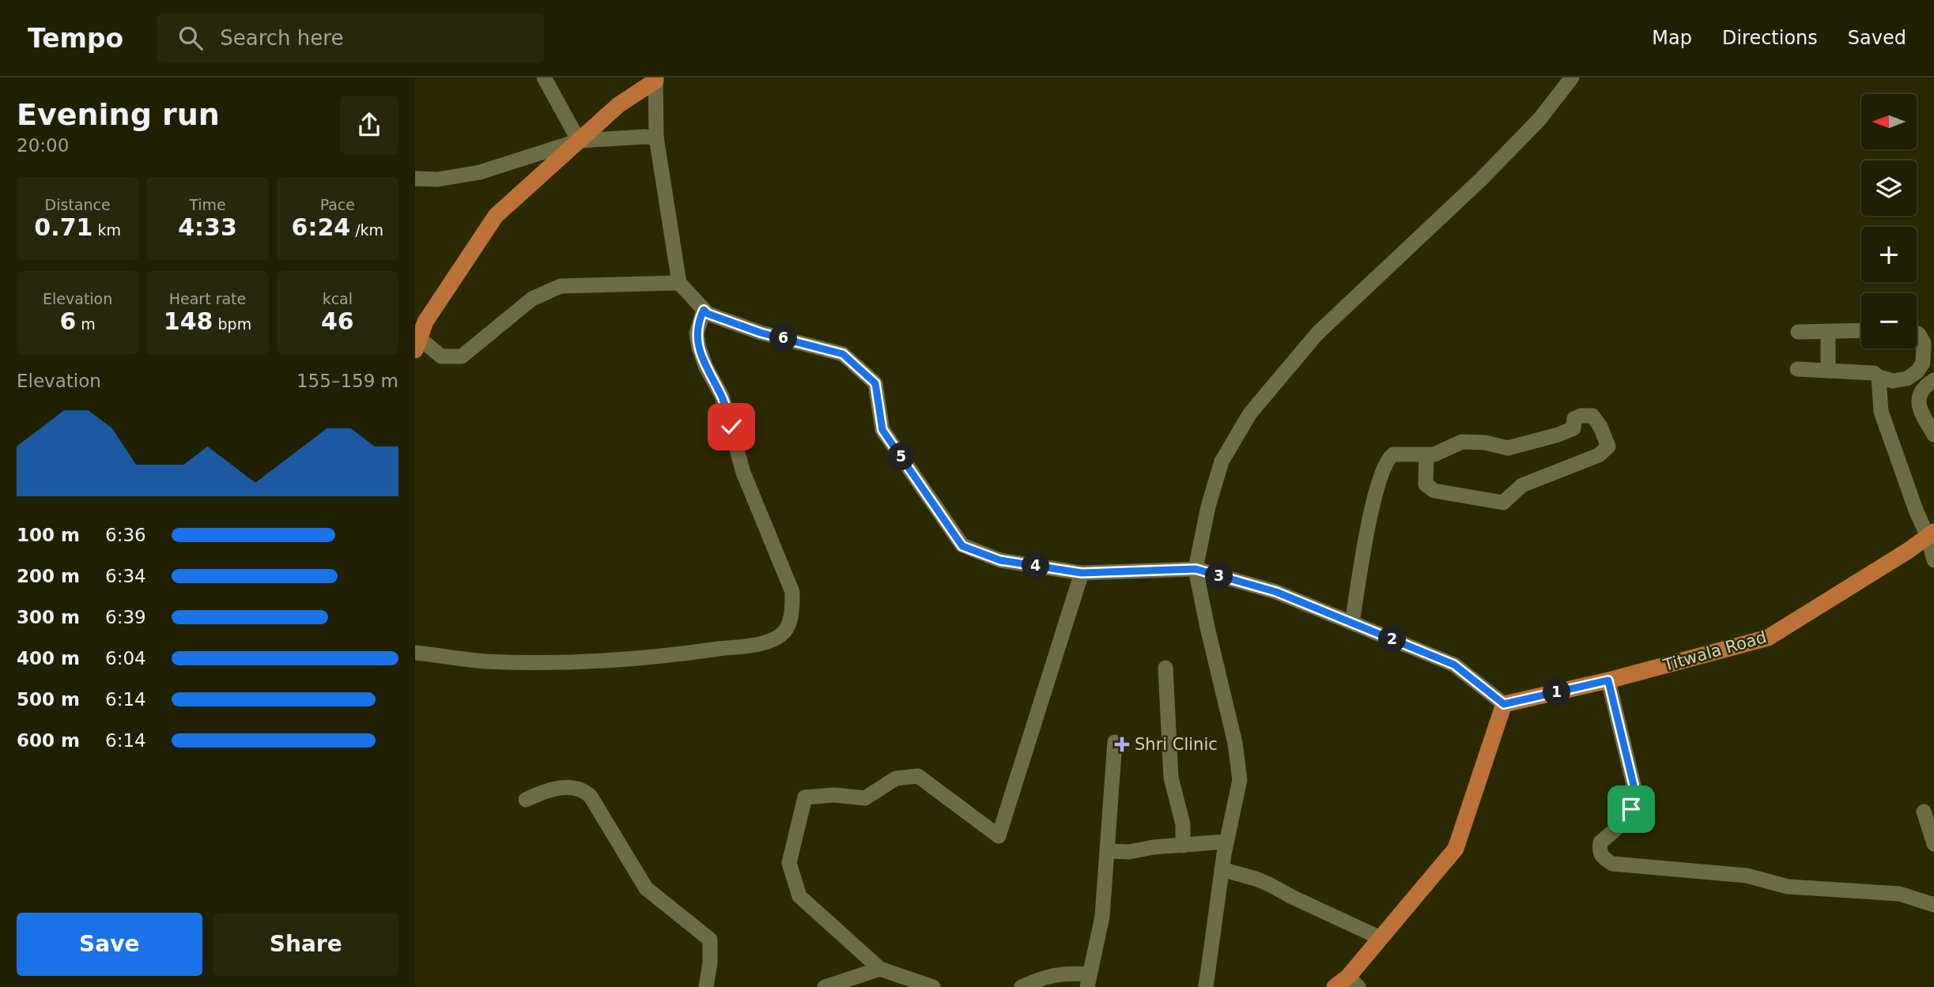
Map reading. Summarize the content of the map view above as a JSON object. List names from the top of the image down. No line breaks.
{"streets":{"main road":["Titwala Road"]},"places":{"health":["Shri Clinic"]},"north":"left","page":{"header":"Tempo","search":"Search here","nav":["Map","Directions","Saved"],"heading":["Evening run","20:00"],"map_buttons":["+","−"],"stats":[["Distance","0.71 km"],["Time","4:33"],["Pace","6:24 /km"],["Elevation","6 m"],["Heart rate","148 bpm"],["kcal","46"]],"pins":["6","5","4","3","2","1"],"chart":["Elevation","155–159 m"],"list":[{"name":"100 m","note":"6:36"},{"name":"200 m","note":"6:34"},{"name":"300 m","note":"6:39"},{"name":"400 m","note":"6:04"},{"name":"500 m","note":"6:14"},{"name":"600 m","note":"6:14"}],"buttons":["Save","Share"]}}
